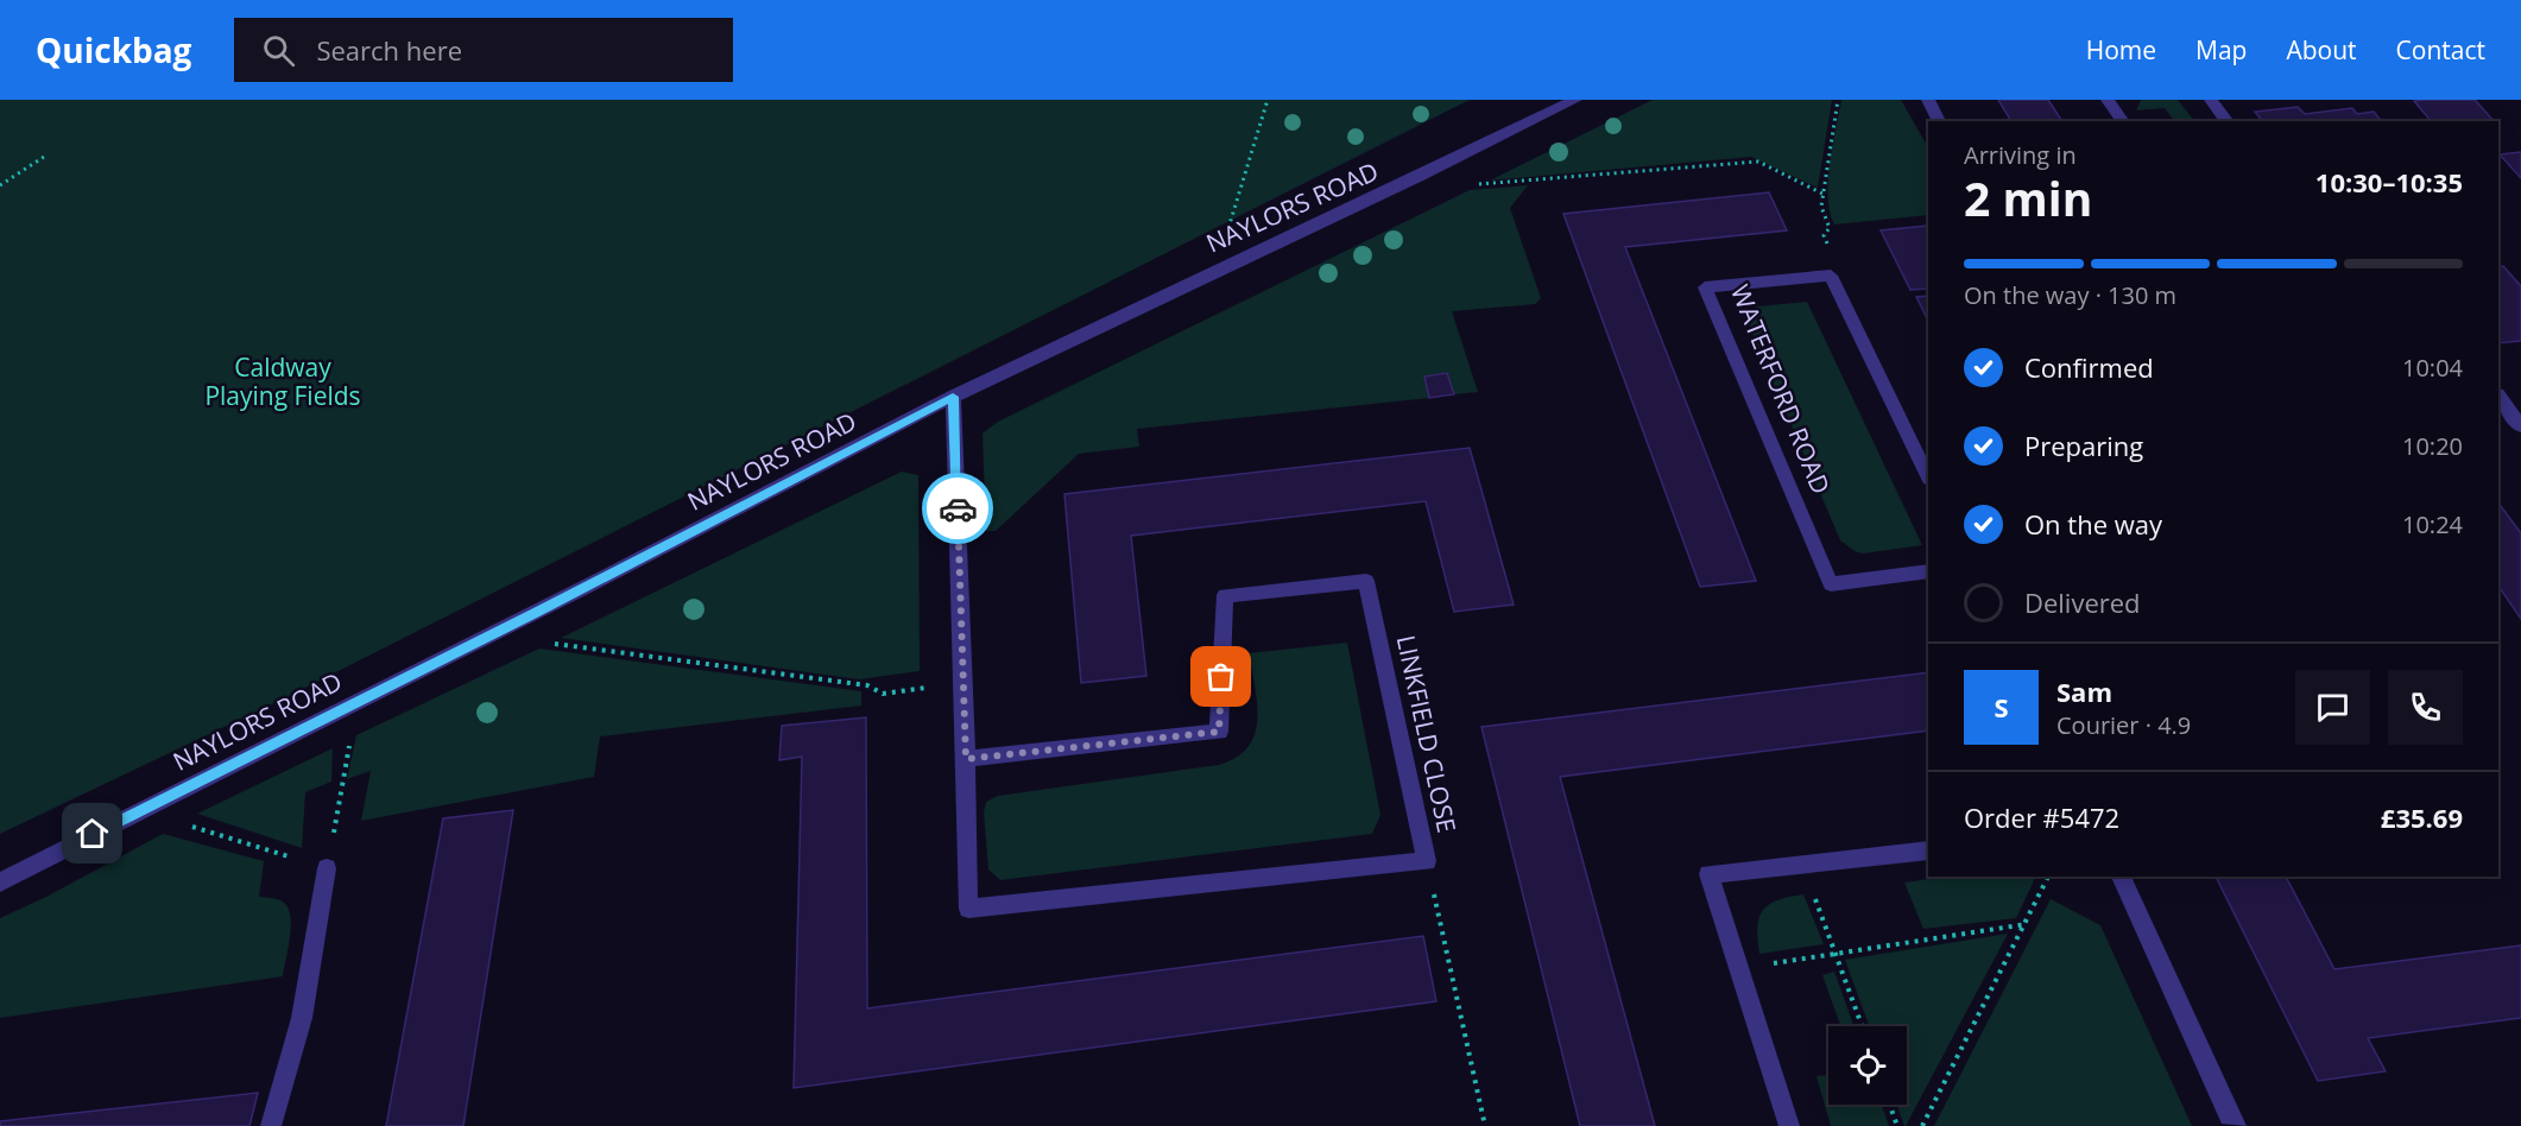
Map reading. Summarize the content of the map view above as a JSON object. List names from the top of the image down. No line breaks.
{"streets":{"street":["NAYLORS ROAD","WATERFORD ROAD","LINKFIELD CLOSE"]},"crossings":[["NAYLORS ROAD","LINKFIELD CLOSE"]],"parks":["Caldway Playing Fields"],"page":{"header":"Quickbag","search":"Search here","nav":["Home","Map","About","Contact"],"heading":["2 min","Arriving in","10:30–10:35"],"panel":["Sam","Courier · 4.9","Order #5472","£35.69"],"bar":"On the way · 130 m","list":[["Confirmed","10:04"],["Preparing","10:20"],["On the way","10:24"],"Delivered"],"round":"S"}}
